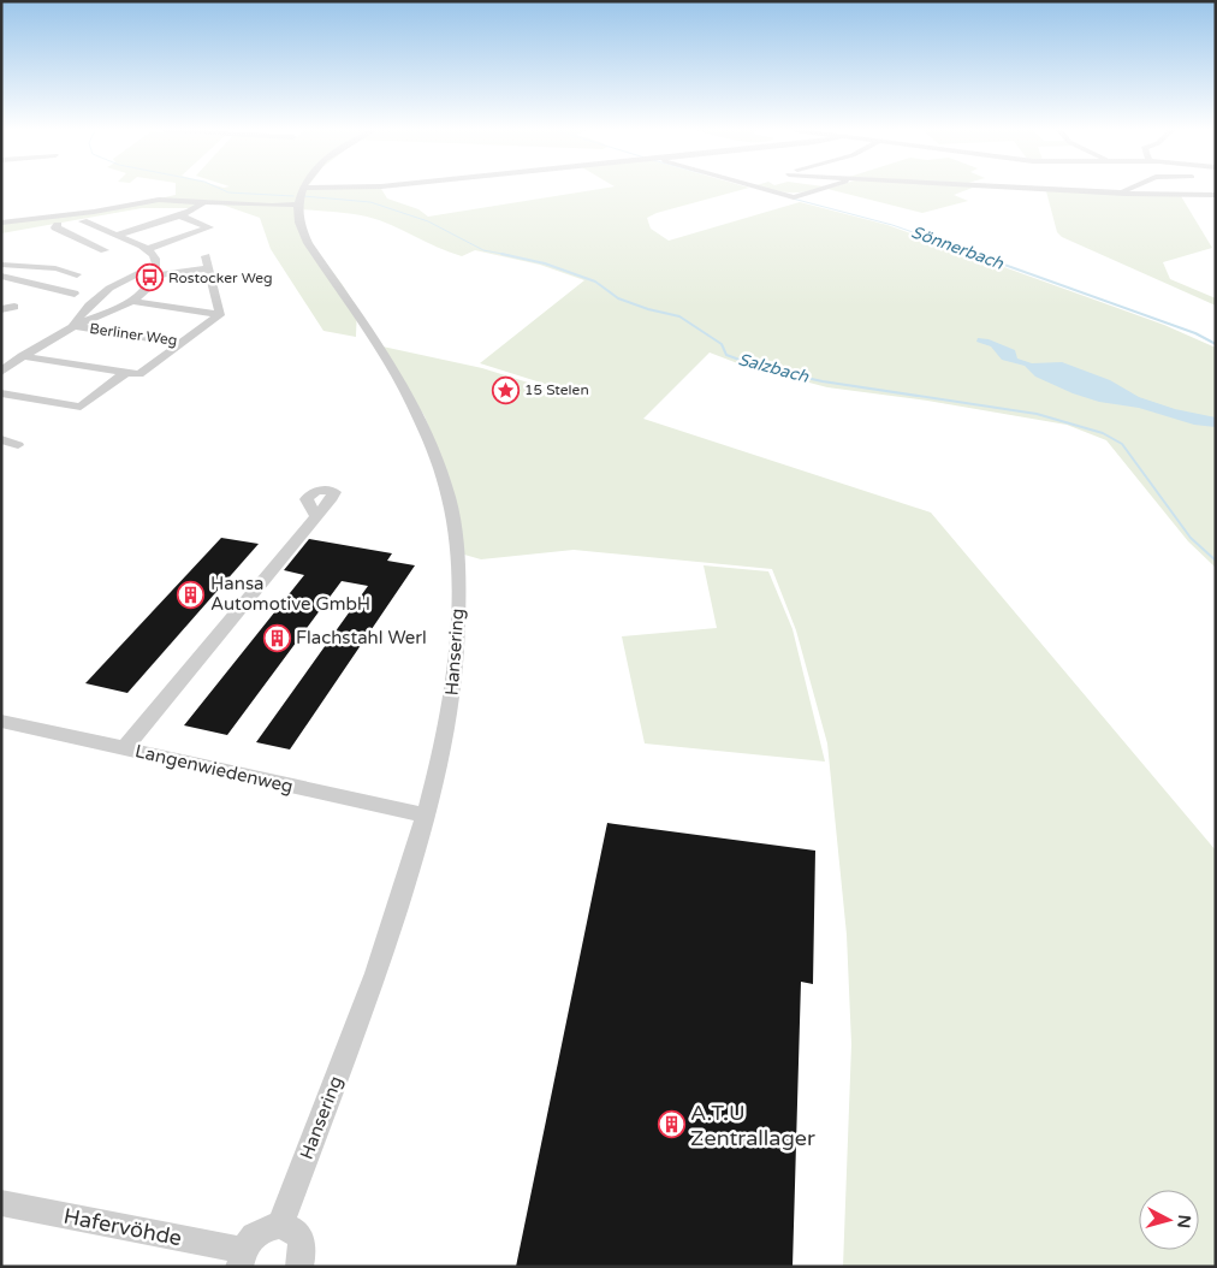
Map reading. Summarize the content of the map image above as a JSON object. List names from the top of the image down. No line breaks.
{"streets":{"street":["Berliner Weg","Hansering","Langenwiedenweg","Hafervöhde"]},"crossings":[["Hansering","Langenwiedenweg"]],"water":["Sönnerbach","Salzbach"],"places":{"bus stop":["Rostocker Weg"],"place":["15 Stelen"],"building":["Hansa Automotive GmbH","Flachstahl Werl","A.T.U Zentrallager"]},"north":"right"}
